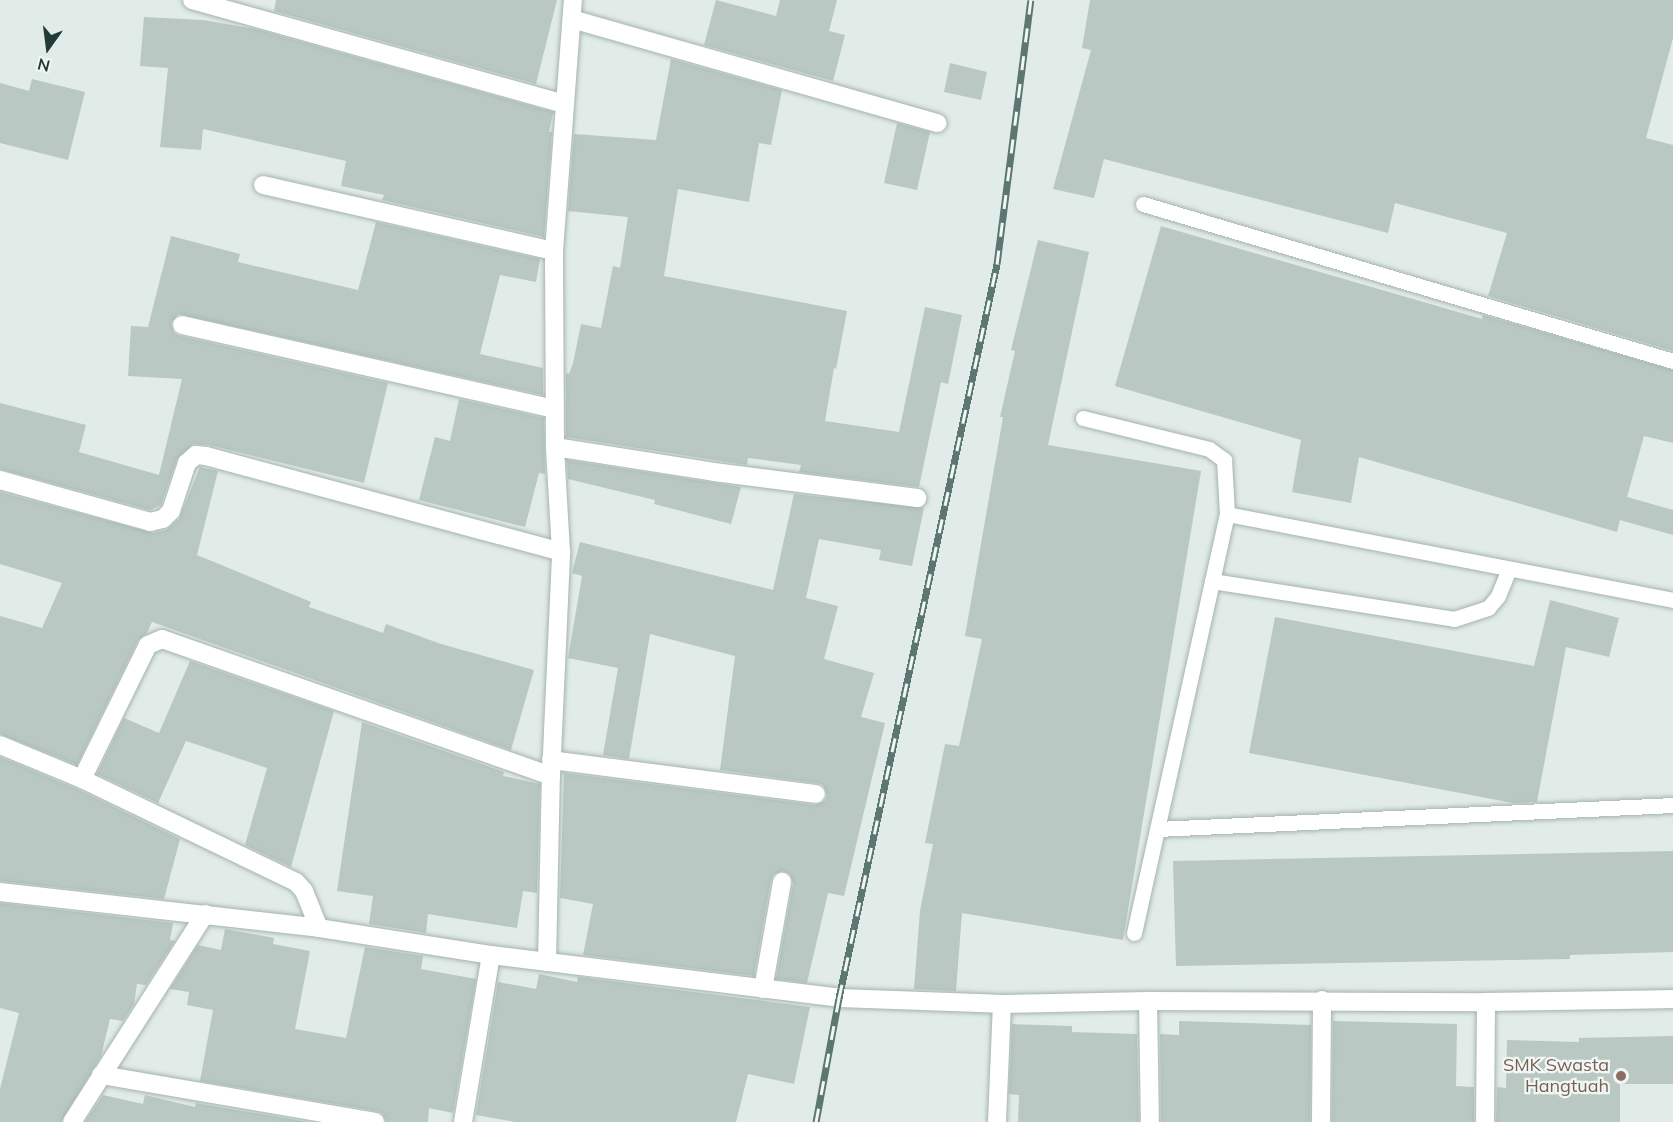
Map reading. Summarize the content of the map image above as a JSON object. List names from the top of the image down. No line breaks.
{"places":["SMK Swasta Hangtuah"],"north":"bottom"}
